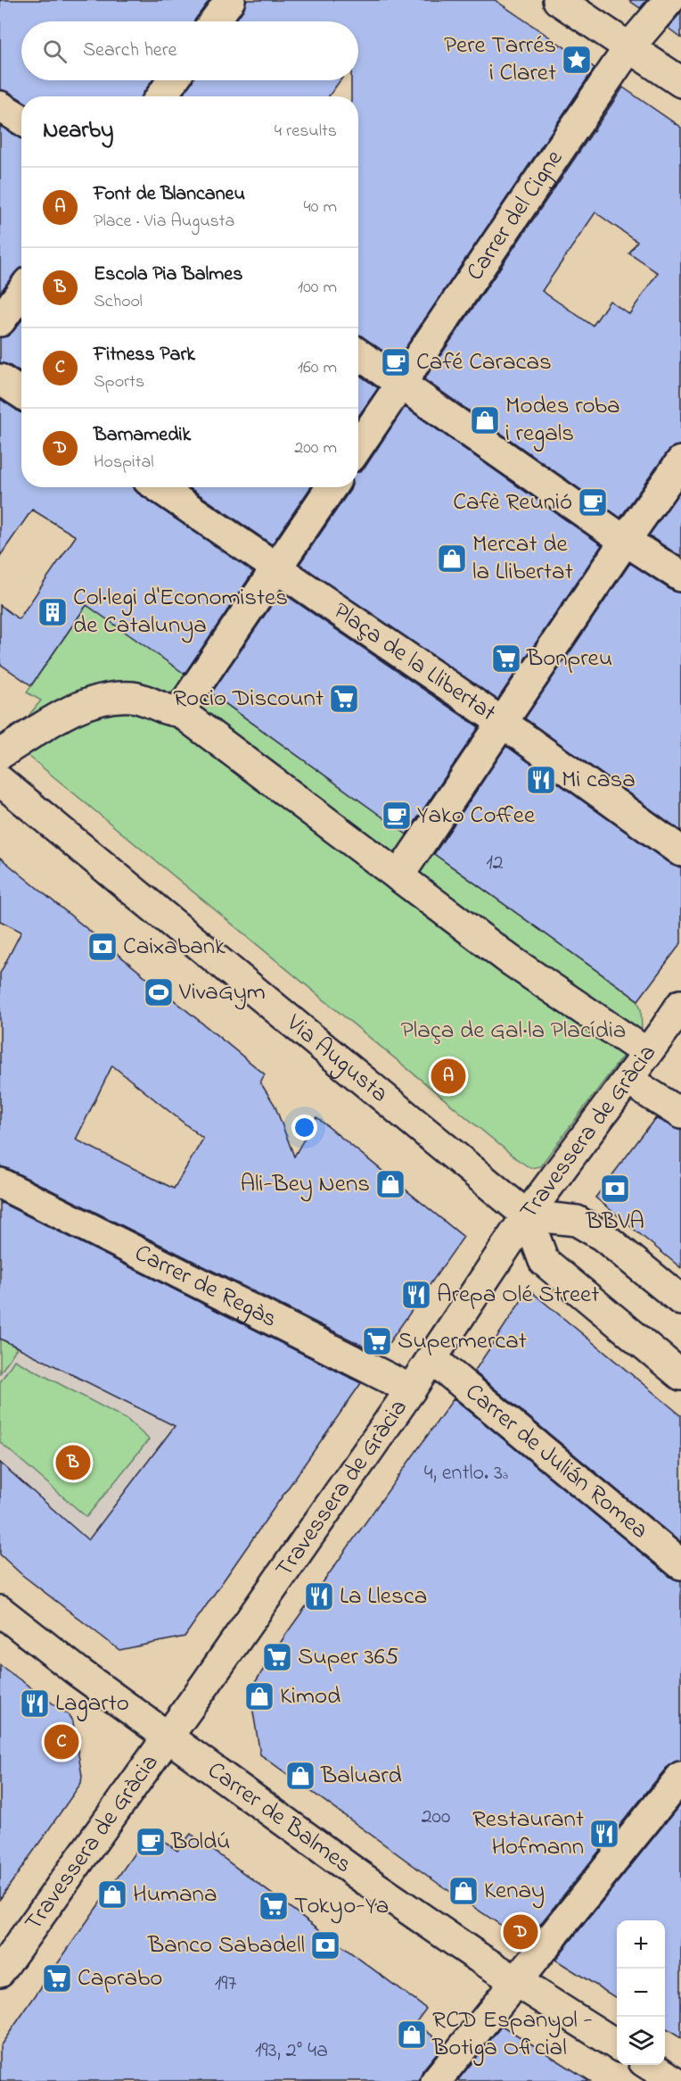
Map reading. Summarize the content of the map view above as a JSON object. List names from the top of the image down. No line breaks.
{"streets":{"street":["Carrer del Cigne","Plaça de la Llibertat","Via Augusta","Travessera de Gràcia","Carrer de Regàs","Carrer de Julián Romea","Carrer de Balmes"]},"crossings":[["Via Augusta","Travessera de Gràcia"],["Travessera de Gràcia","Carrer de Regàs"],["Travessera de Gràcia","Carrer de Julián Romea"],["Travessera de Gràcia","Carrer de Balmes"]],"parks":["Plaça de Gal·la Placídia"],"places":{"place":["Pere Tarrés i Claret"],"cafe":["Café Caracas","Cafè Reunió","Yako Coffee","Boldú"],"shop":["Modes roba i regals","Mercat de la Llibertat","Ali-Bey Nens","Kimod","Baluard","Kenay","Humana","RCD Espanyol - Botiga Oficial"],"building":["Col·legi d'Economistes de Catalunya"],"supermarket":["Bonpreu","Rocio Discount","Supermercat","Super 365","Tokyo-Ya","Caprabo"],"restaurant":["Mi casa","Arepa Olé Street","La Llesca","Lagarto","Restaurant Hofmann"],"bank":["Caixabank","BBVA","Banco Sabadell"],"sports":["VivaGym"]},"house_numbers":["12","4, entlo. 3ª","200","197","193, 2° 4a"],"page":{"search":"Search here","heading":["Nearby","4 results"],"list":[{"mark":"A","name":"Font de Blancaneu","note":"Place · Via Augusta","value":"40 m"},{"mark":"B","name":"Escola Pia Balmes","note":"School","value":"100 m"},{"mark":"C","name":"Fitness Park","note":"Sports","value":"160 m"},{"mark":"D","name":"Barnamedik","note":"Hospital","value":"200 m"}],"pins":["A","B","C","D"],"map_buttons":["+","−"]}}
